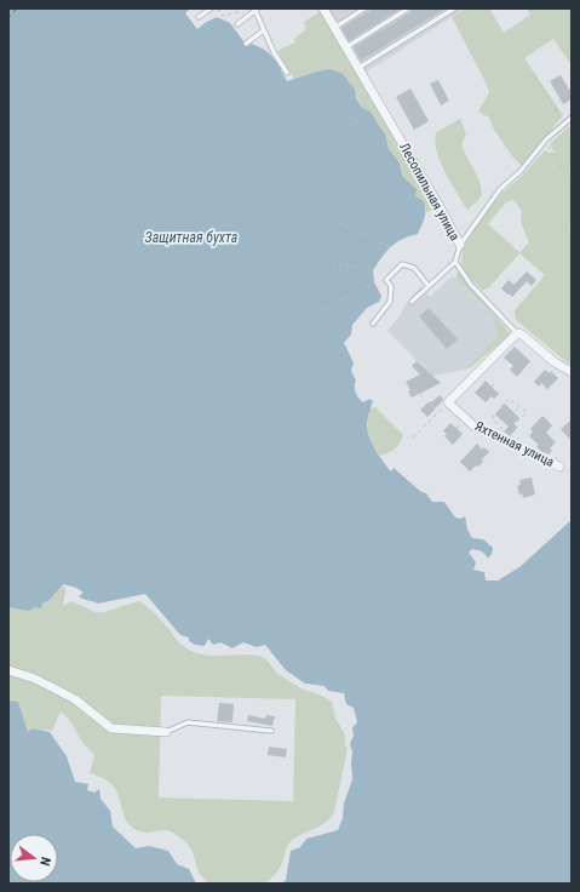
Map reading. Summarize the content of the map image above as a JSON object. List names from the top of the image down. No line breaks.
{"streets":{"street":["Лесопильная улица","Яхтенная улица"]},"water":["Защитная бухта"],"north":"right"}
